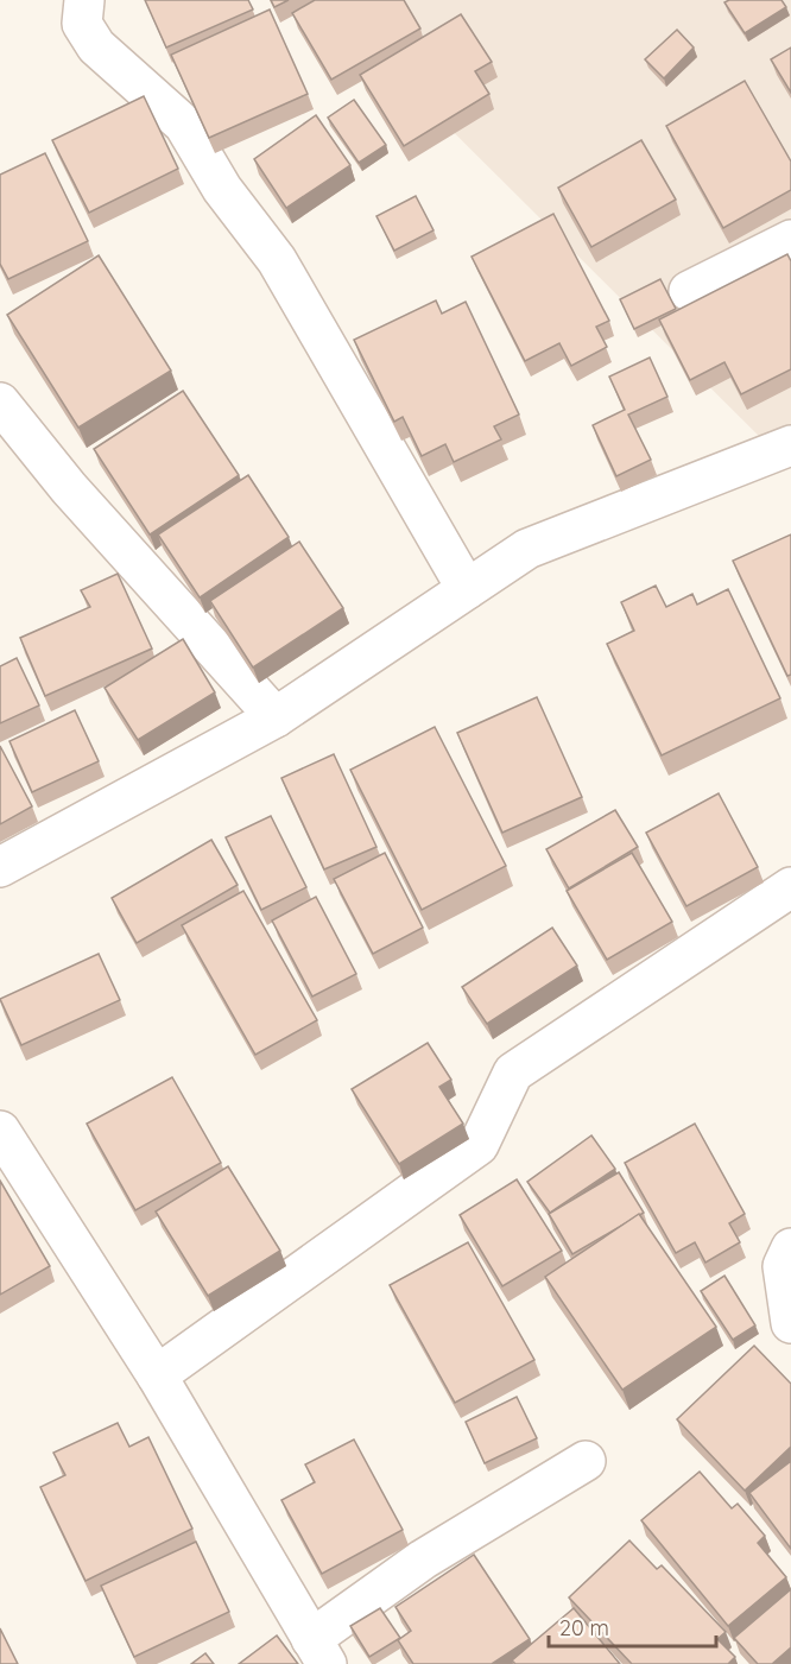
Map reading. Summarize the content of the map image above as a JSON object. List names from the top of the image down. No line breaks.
{"scale_bar":"20 m"}
